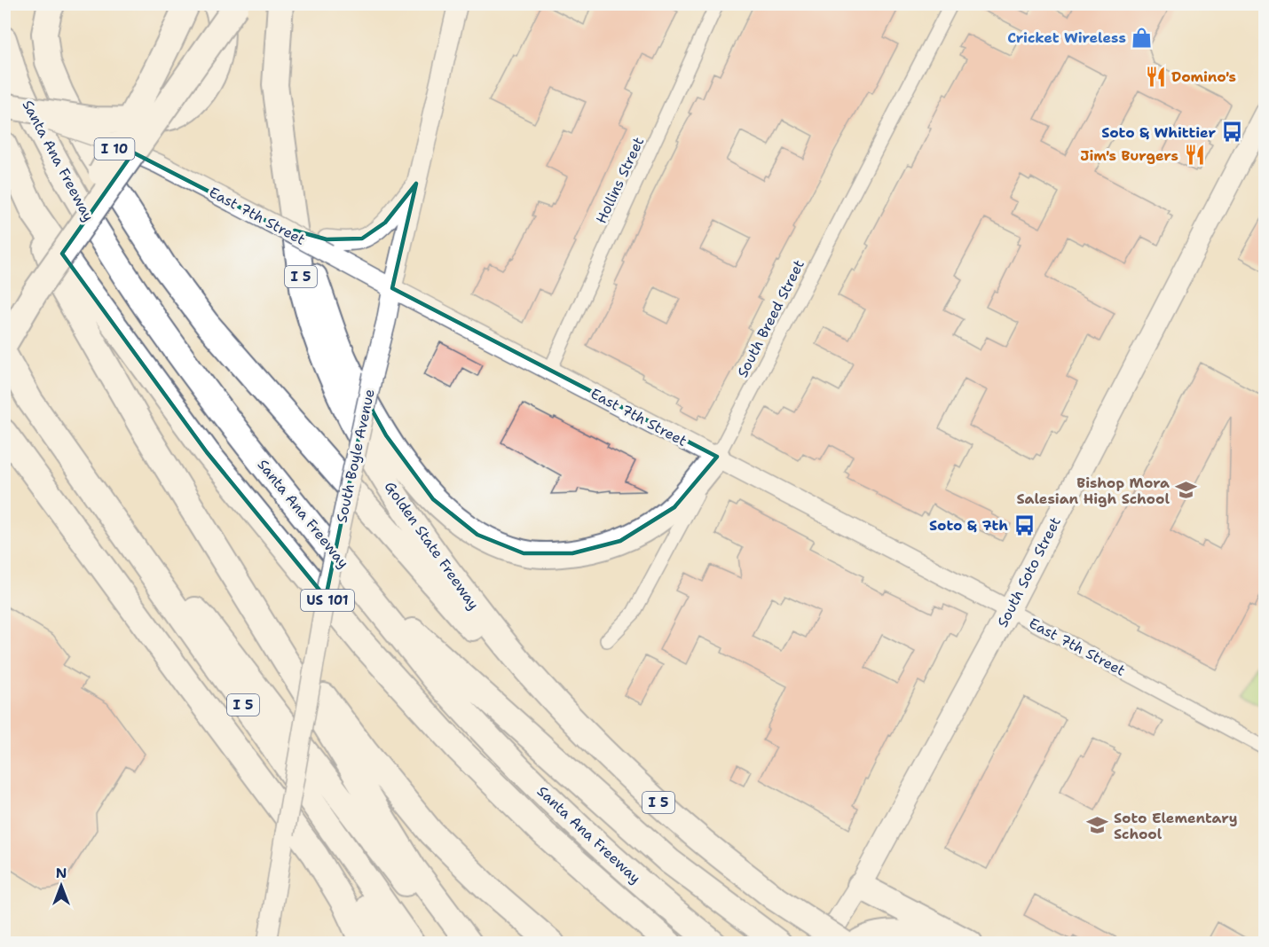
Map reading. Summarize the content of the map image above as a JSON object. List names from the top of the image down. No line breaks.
{"streets":{"highway":["I 10","Santa Ana Freeway","I 5","Golden State Freeway","US 101"],"main road":["East 7th Street","South Boyle Avenue","South Soto Street"],"street":["Hollins Street","South Breed Street"]},"crossings":[["Hollins Street","East 7th Street"],["East 7th Street","South Breed Street"],["East 7th Street","South Boyle Avenue"],["East 7th Street","Golden State Freeway"],["East 7th Street","South Soto Street"],["Golden State Freeway","South Soto Street"]],"places":{"shop":["Cricket Wireless"],"restaurant":["Domino's","Jim's Burgers"],"bus stop":["Soto & Whittier","Soto & 7th"],"school or university":["Bishop Mora Salesian High School","Soto Elementary School"]},"north":"top"}
